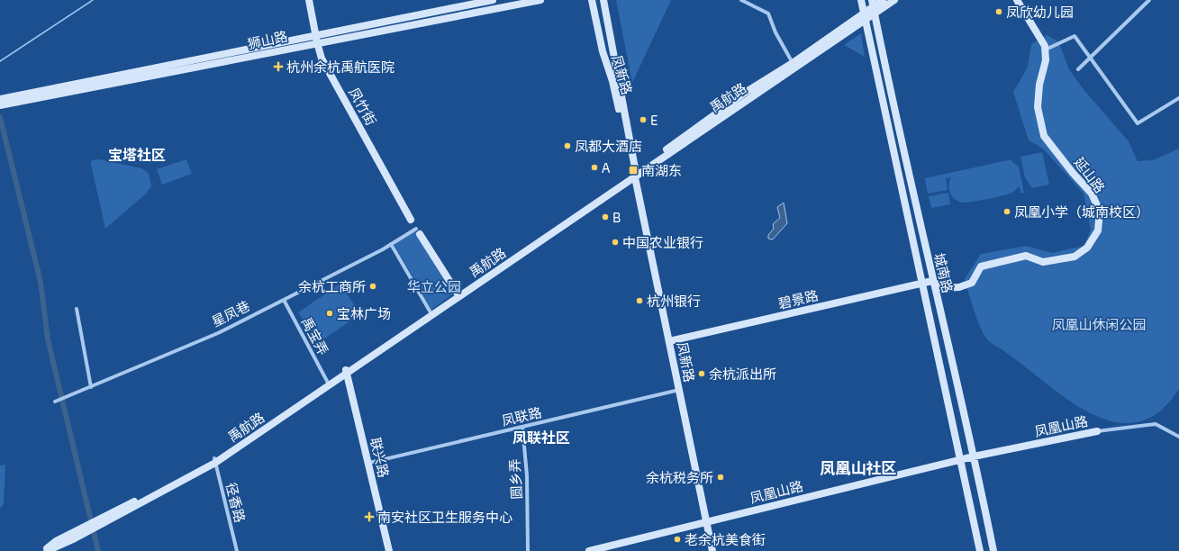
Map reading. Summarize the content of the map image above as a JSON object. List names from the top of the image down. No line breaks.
{"streets":{"main road":["狮山路","凤新路","禹航路","凤竹街","延山路","城南路","碧景路","凤凰山路","联兴路"],"street":["星凤巷","禹宝弄","凤联路","圆乡弄","径香路"]},"crossings":[["狮山路","凤竹街"],["凤新路","禹航路"],["凤新路","碧景路"],["凤新路","凤联路"],["凤新路","凤凰山路"],["禹航路","城南路"],["禹航路","禹宝弄"],["禹航路","联兴路"],["禹航路","径香路"],["延山路","城南路"],["延山路","碧景路"],["城南路","碧景路"],["城南路","凤凰山路"],["星凤巷","禹宝弄"],["凤联路","联兴路"],["凤联路","圆乡弄"]],"districts":["宝塔社区","凤联社区","凤凰山社区"],"parks":["华立公园","凤凰山休闲公园"],"places":{"other":["凤欣幼儿园","E","凤都大酒店","A","凤凰小学（城南校区）","B","中国农业银行","余杭工商所","杭州银行","宝林广场","余杭派出所","余杭税务所","老余杭美食街"],"health":["杭州余杭禹航医院","南安社区卫生服务中心"],"transit":["南湖东"]}}
